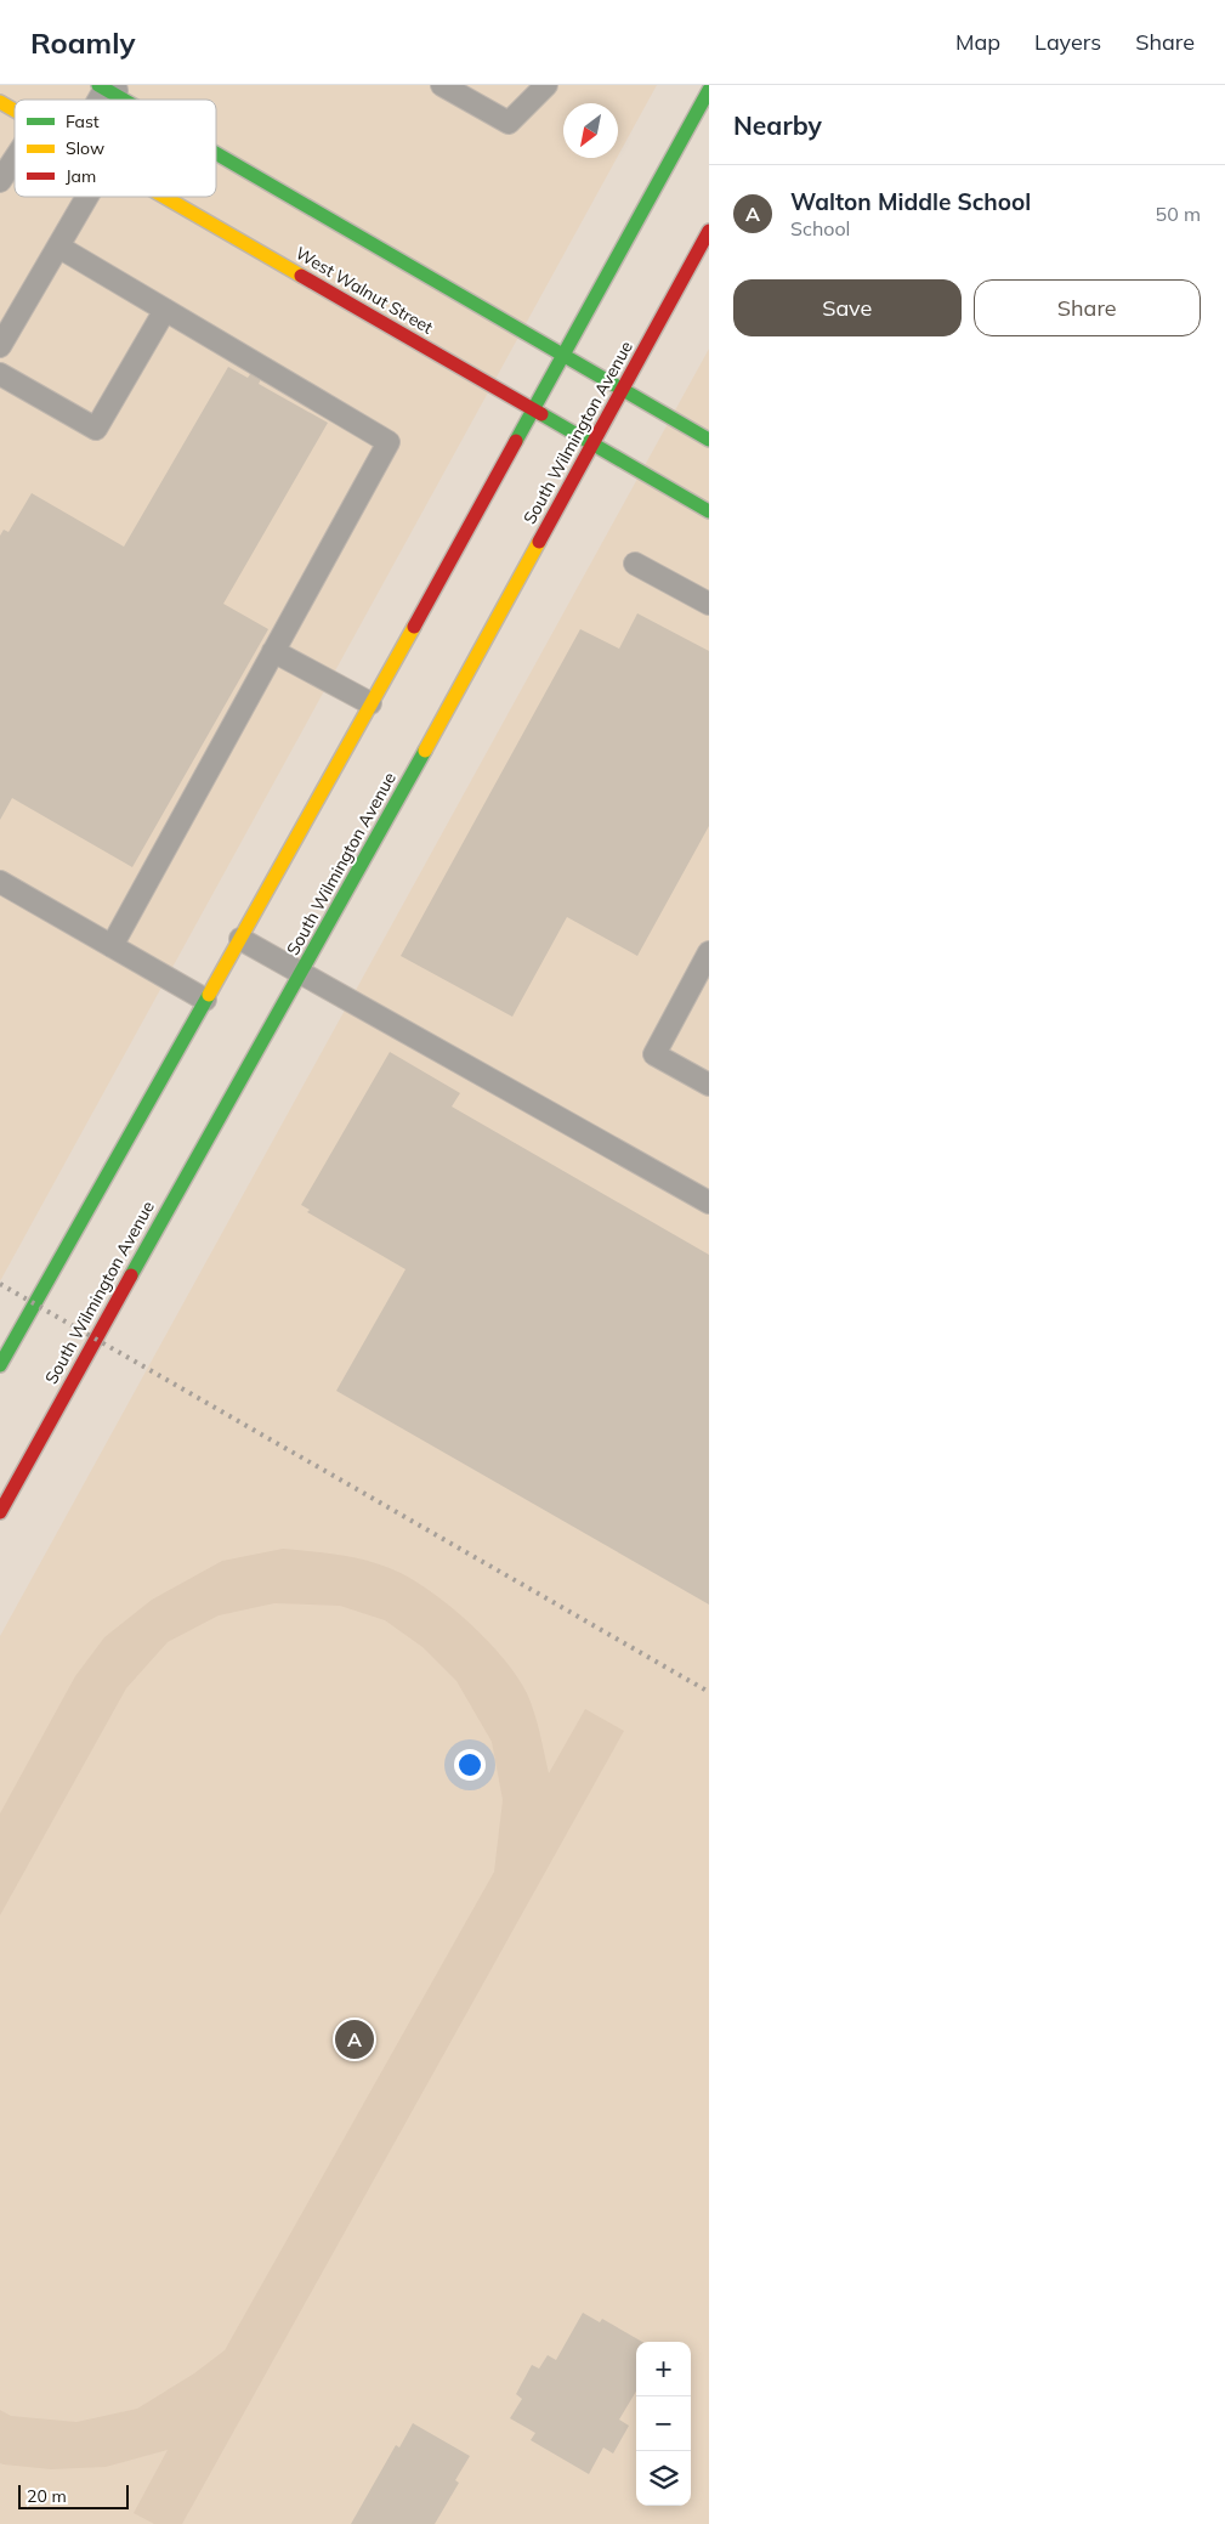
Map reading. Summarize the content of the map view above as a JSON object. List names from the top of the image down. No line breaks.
{"streets":{"main road":["West Walnut Street","South Wilmington Avenue"]},"crossings":[["West Walnut Street","South Wilmington Avenue"]],"legend":["Fast","Slow","Jam"],"scale_bar":"20 m","north":"bottom left","page":{"header":"Roamly","nav":["Map","Layers","Share"],"heading":"Nearby","list":[{"mark":"A","name":"Walton Middle School","note":"School","value":"50 m"}],"buttons":["Save","Share"],"pins":"A","map_buttons":["+","−"],"scale":"20 m"}}
